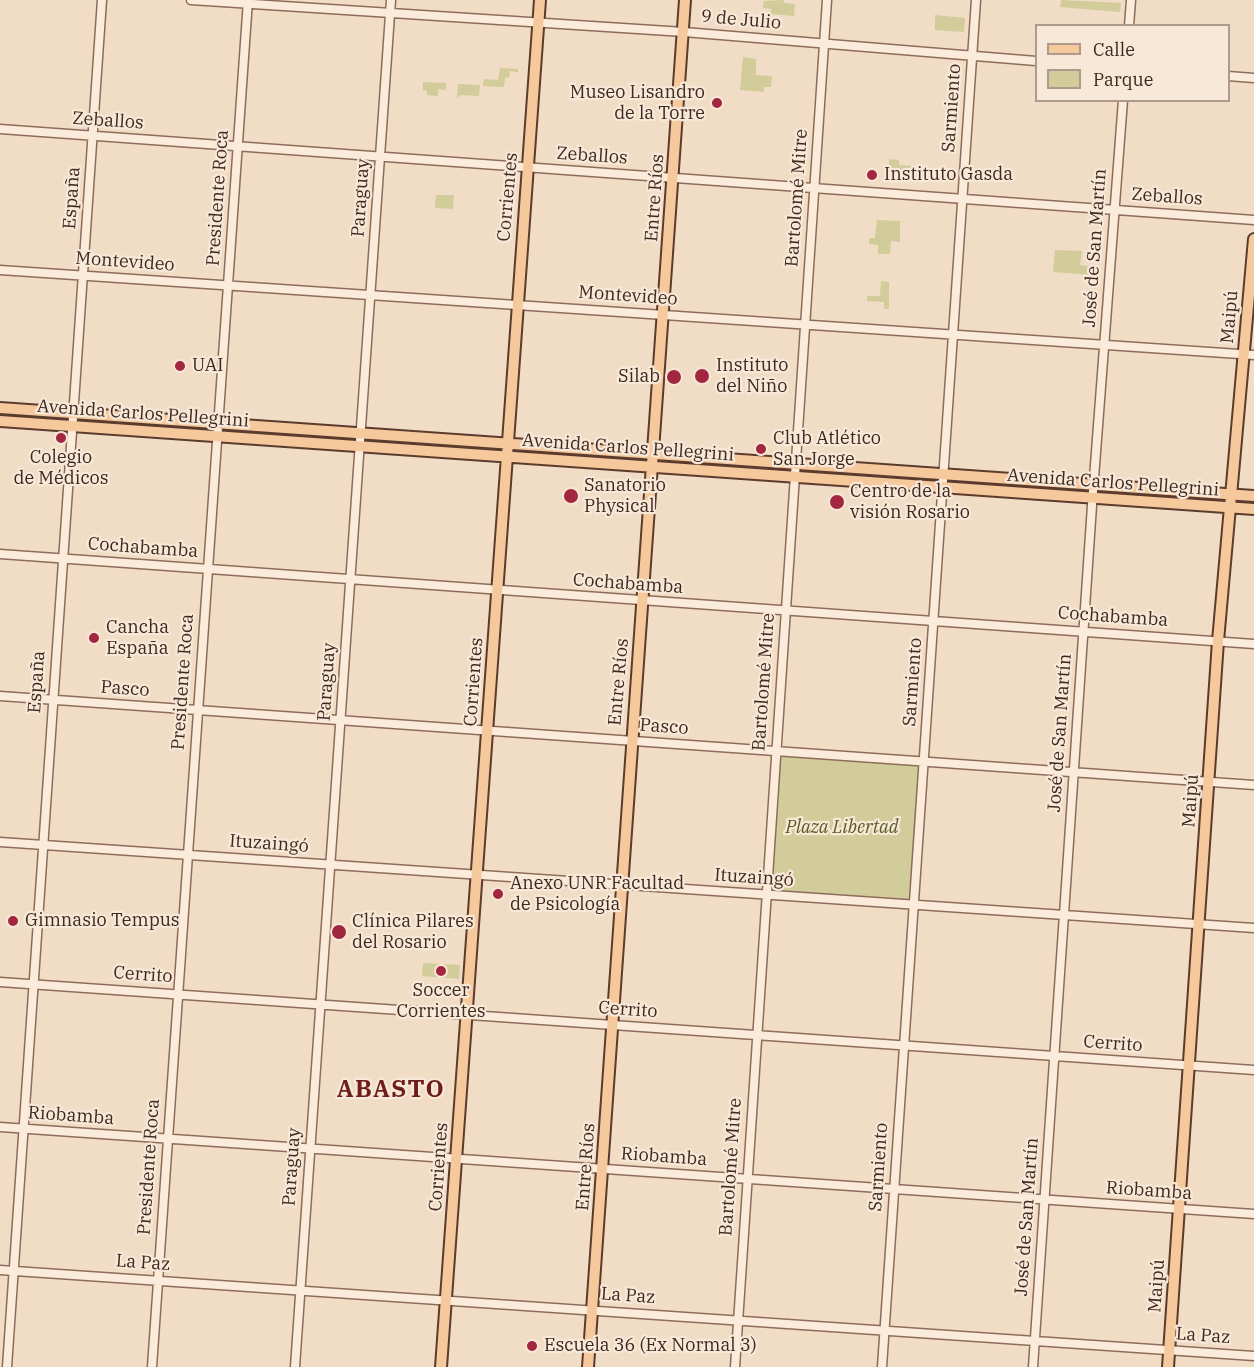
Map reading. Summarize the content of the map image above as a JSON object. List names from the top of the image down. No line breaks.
{"streets":{"main road":["Corrientes","Entre Ríos","Maipú","Avenida Carlos Pellegrini"],"street":["9 de Julio","Sarmiento","Zeballos","España","Presidente Roca","Paraguay","Bartolomé Mitre","José de San Martín","Montevideo","Cochabamba","Pasco","Ituzaingó","Cerrito","Riobamba","La Paz"]},"crossings":[["9 de Julio","Sarmiento"],["9 de Julio","Corrientes"],["9 de Julio","Presidente Roca"],["9 de Julio","Paraguay"],["9 de Julio","Entre Ríos"],["9 de Julio","Bartolomé Mitre"],["Sarmiento","Zeballos"],["Sarmiento","Montevideo"],["Sarmiento","Avenida Carlos Pellegrini"],["Sarmiento","Cochabamba"],["Sarmiento","Pasco"],["Sarmiento","Ituzaingó"],["Sarmiento","Cerrito"],["Sarmiento","Riobamba"],["Sarmiento","La Paz"],["Zeballos","Corrientes"],["Zeballos","España"],["Zeballos","Presidente Roca"],["Zeballos","Paraguay"],["Zeballos","Entre Ríos"],["Zeballos","Bartolomé Mitre"],["Zeballos","José de San Martín"],["Corrientes","Montevideo"],["Corrientes","Avenida Carlos Pellegrini"],["Corrientes","Cochabamba"],["Corrientes","Pasco"],["Corrientes","Ituzaingó"],["Corrientes","Cerrito"],["Corrientes","Riobamba"],["Corrientes","La Paz"],["España","Montevideo"],["España","Avenida Carlos Pellegrini"],["España","Cochabamba"],["España","Pasco"],["España","Ituzaingó"],["España","Cerrito"],["España","Riobamba"],["España","La Paz"],["Presidente Roca","Montevideo"],["Presidente Roca","Avenida Carlos Pellegrini"],["Presidente Roca","Cochabamba"],["Presidente Roca","Pasco"],["Presidente Roca","Ituzaingó"],["Presidente Roca","Cerrito"],["Presidente Roca","Riobamba"],["Presidente Roca","La Paz"],["Paraguay","Montevideo"],["Paraguay","Avenida Carlos Pellegrini"],["Paraguay","Cochabamba"],["Paraguay","Pasco"],["Paraguay","Ituzaingó"],["Paraguay","Cerrito"],["Paraguay","Riobamba"],["Paraguay","La Paz"],["Entre Ríos","Montevideo"],["Entre Ríos","Avenida Carlos Pellegrini"],["Entre Ríos","Cochabamba"],["Entre Ríos","Pasco"],["Entre Ríos","Ituzaingó"],["Entre Ríos","Cerrito"],["Entre Ríos","Riobamba"],["Entre Ríos","La Paz"],["Bartolomé Mitre","Montevideo"],["Bartolomé Mitre","Avenida Carlos Pellegrini"],["Bartolomé Mitre","Cochabamba"],["Bartolomé Mitre","Pasco"],["Bartolomé Mitre","Ituzaingó"],["Bartolomé Mitre","Cerrito"],["Bartolomé Mitre","Riobamba"],["Bartolomé Mitre","La Paz"],["José de San Martín","Montevideo"],["José de San Martín","Avenida Carlos Pellegrini"],["José de San Martín","Cochabamba"],["José de San Martín","Pasco"],["José de San Martín","Ituzaingó"],["José de San Martín","Cerrito"],["José de San Martín","Riobamba"],["José de San Martín","La Paz"],["Montevideo","Maipú"],["Maipú","Avenida Carlos Pellegrini"],["Maipú","Cochabamba"],["Maipú","Pasco"],["Maipú","Ituzaingó"],["Maipú","Cerrito"],["Maipú","Riobamba"],["Maipú","La Paz"]],"districts":["ABASTO"],"parks":["Plaza Libertad"],"places":["Museo Lisandro de la Torre","Instituto Gasda","UAI","Instituto del Niño","Silab","Colegio de Médicos","Club Atlético San Jorge","Sanatorio Physical","Centro de la visión Rosario","Cancha España","Anexo UNR Facultad de Psicología","Gimnasio Tempus","Clínica Pilares del Rosario","Soccer Corrientes","Escuela 36 (Ex Normal 3)"],"legend":["Calle","Parque"]}
